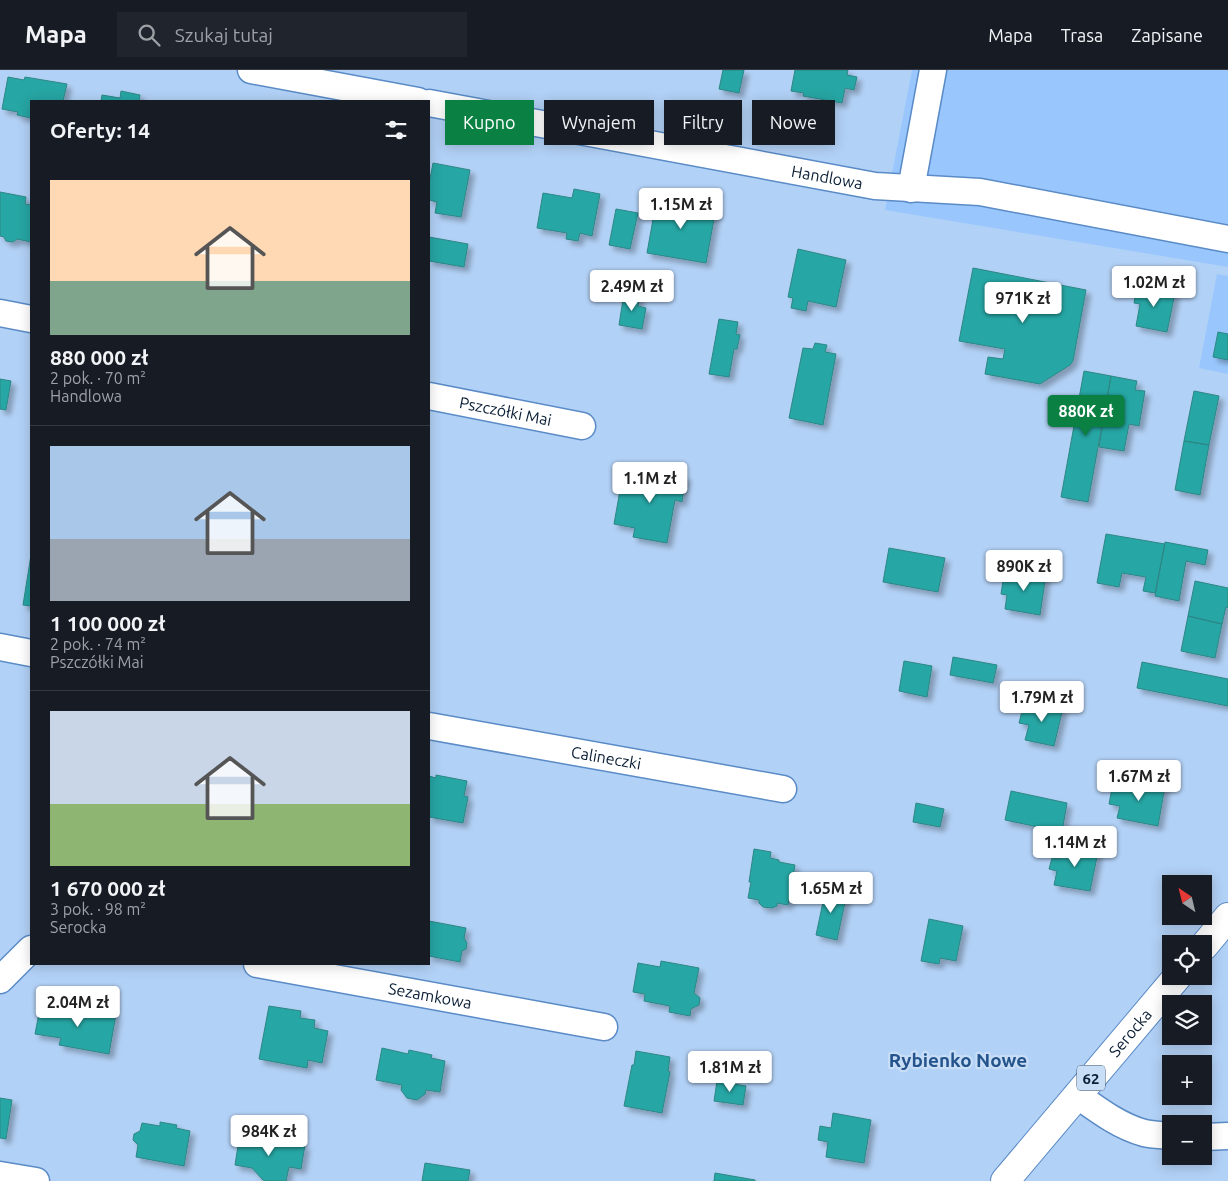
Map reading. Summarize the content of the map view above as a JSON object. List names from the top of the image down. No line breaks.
{"streets":{"main road":["Serocka","62"],"street":["Handlowa","Pszczółki Mai","Calineczki","Sezamkowa"]},"districts":["Rybienko Nowe"],"north":"top left","page":{"header":"Mapa","search":"Szukaj tutaj","nav":["Mapa","Trasa","Zapisane"],"chip":["Kupno","Wynajem","Filtry","Nowe"],"heading":"Oferty: 14","list":[{"name":"880 000 zł","note":"2 pok. · 70 m² · Handlowa"},{"name":"1 100 000 zł","note":"2 pok. · 74 m² · Pszczółki Mai"},{"name":"1 670 000 zł","note":"3 pok. · 98 m² · Serocka"}],"price":["1.15M zł","1.02M zł","2.49M zł","971K zł","880K zł","1.1M zł","890K zł","1.79M zł","1.67M zł","1.14M zł","1.65M zł","2.04M zł","1.81M zł","984K zł"],"map_buttons":["+","−"]}}
